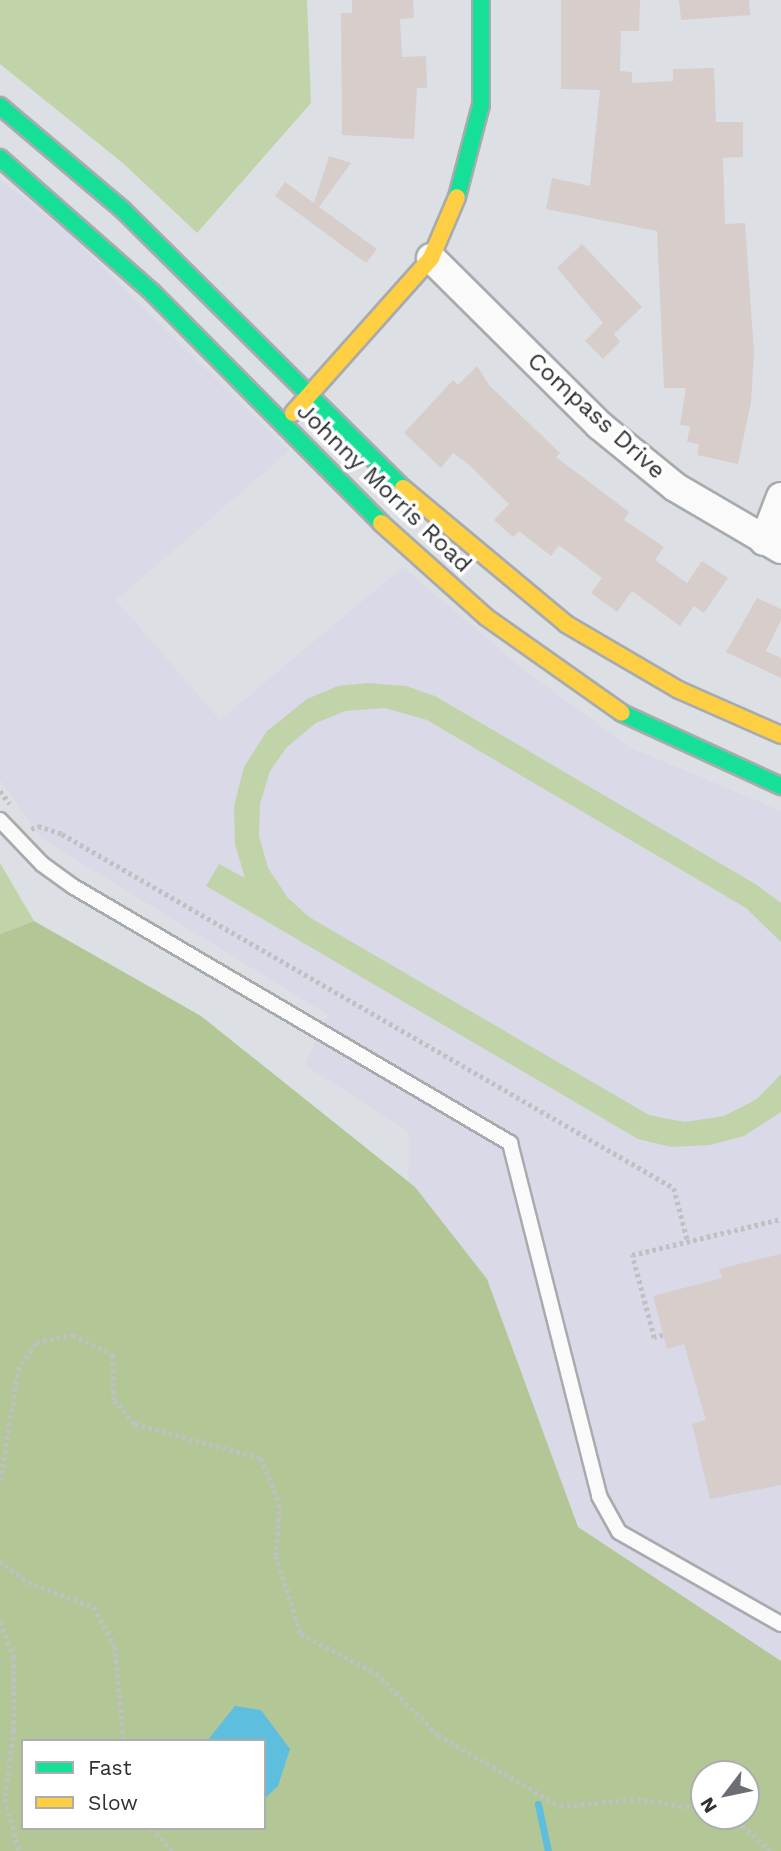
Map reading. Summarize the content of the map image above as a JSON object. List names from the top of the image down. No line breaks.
{"streets":{"street":["Compass Drive","Johnny Morris Road"]},"legend":["Fast","Slow"],"north":"bottom left"}
